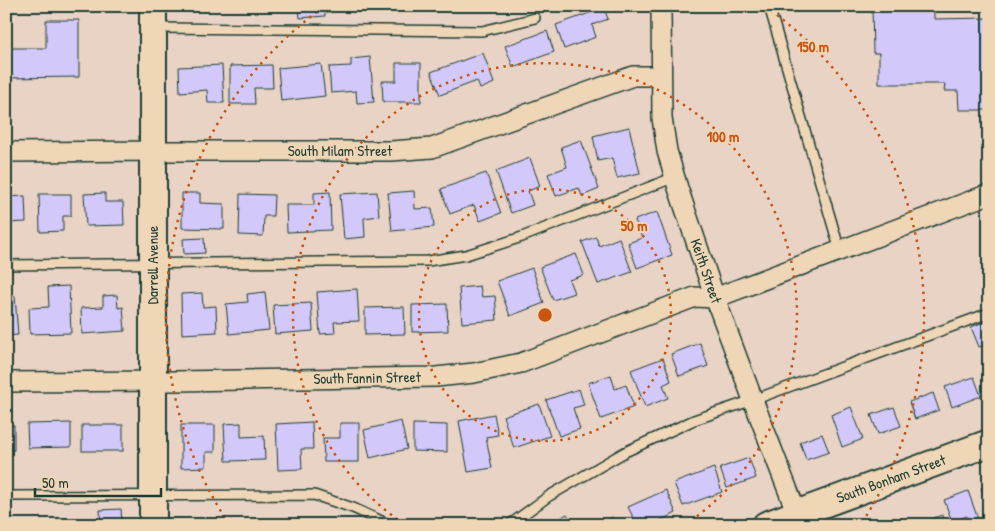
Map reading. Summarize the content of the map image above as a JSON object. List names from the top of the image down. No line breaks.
{"streets":{"main road":["Darrell Avenue","South Bonham Street"],"street":["South Milam Street","Keith Street","South Fannin Street"]},"crossings":[["South Milam Street","Darrell Avenue"],["South Milam Street","Keith Street"],["Darrell Avenue","South Fannin Street"],["Keith Street","South Fannin Street"],["Keith Street","South Bonham Street"]],"scale_bar":"50 m","rings":["150 m","100 m","50 m"]}
